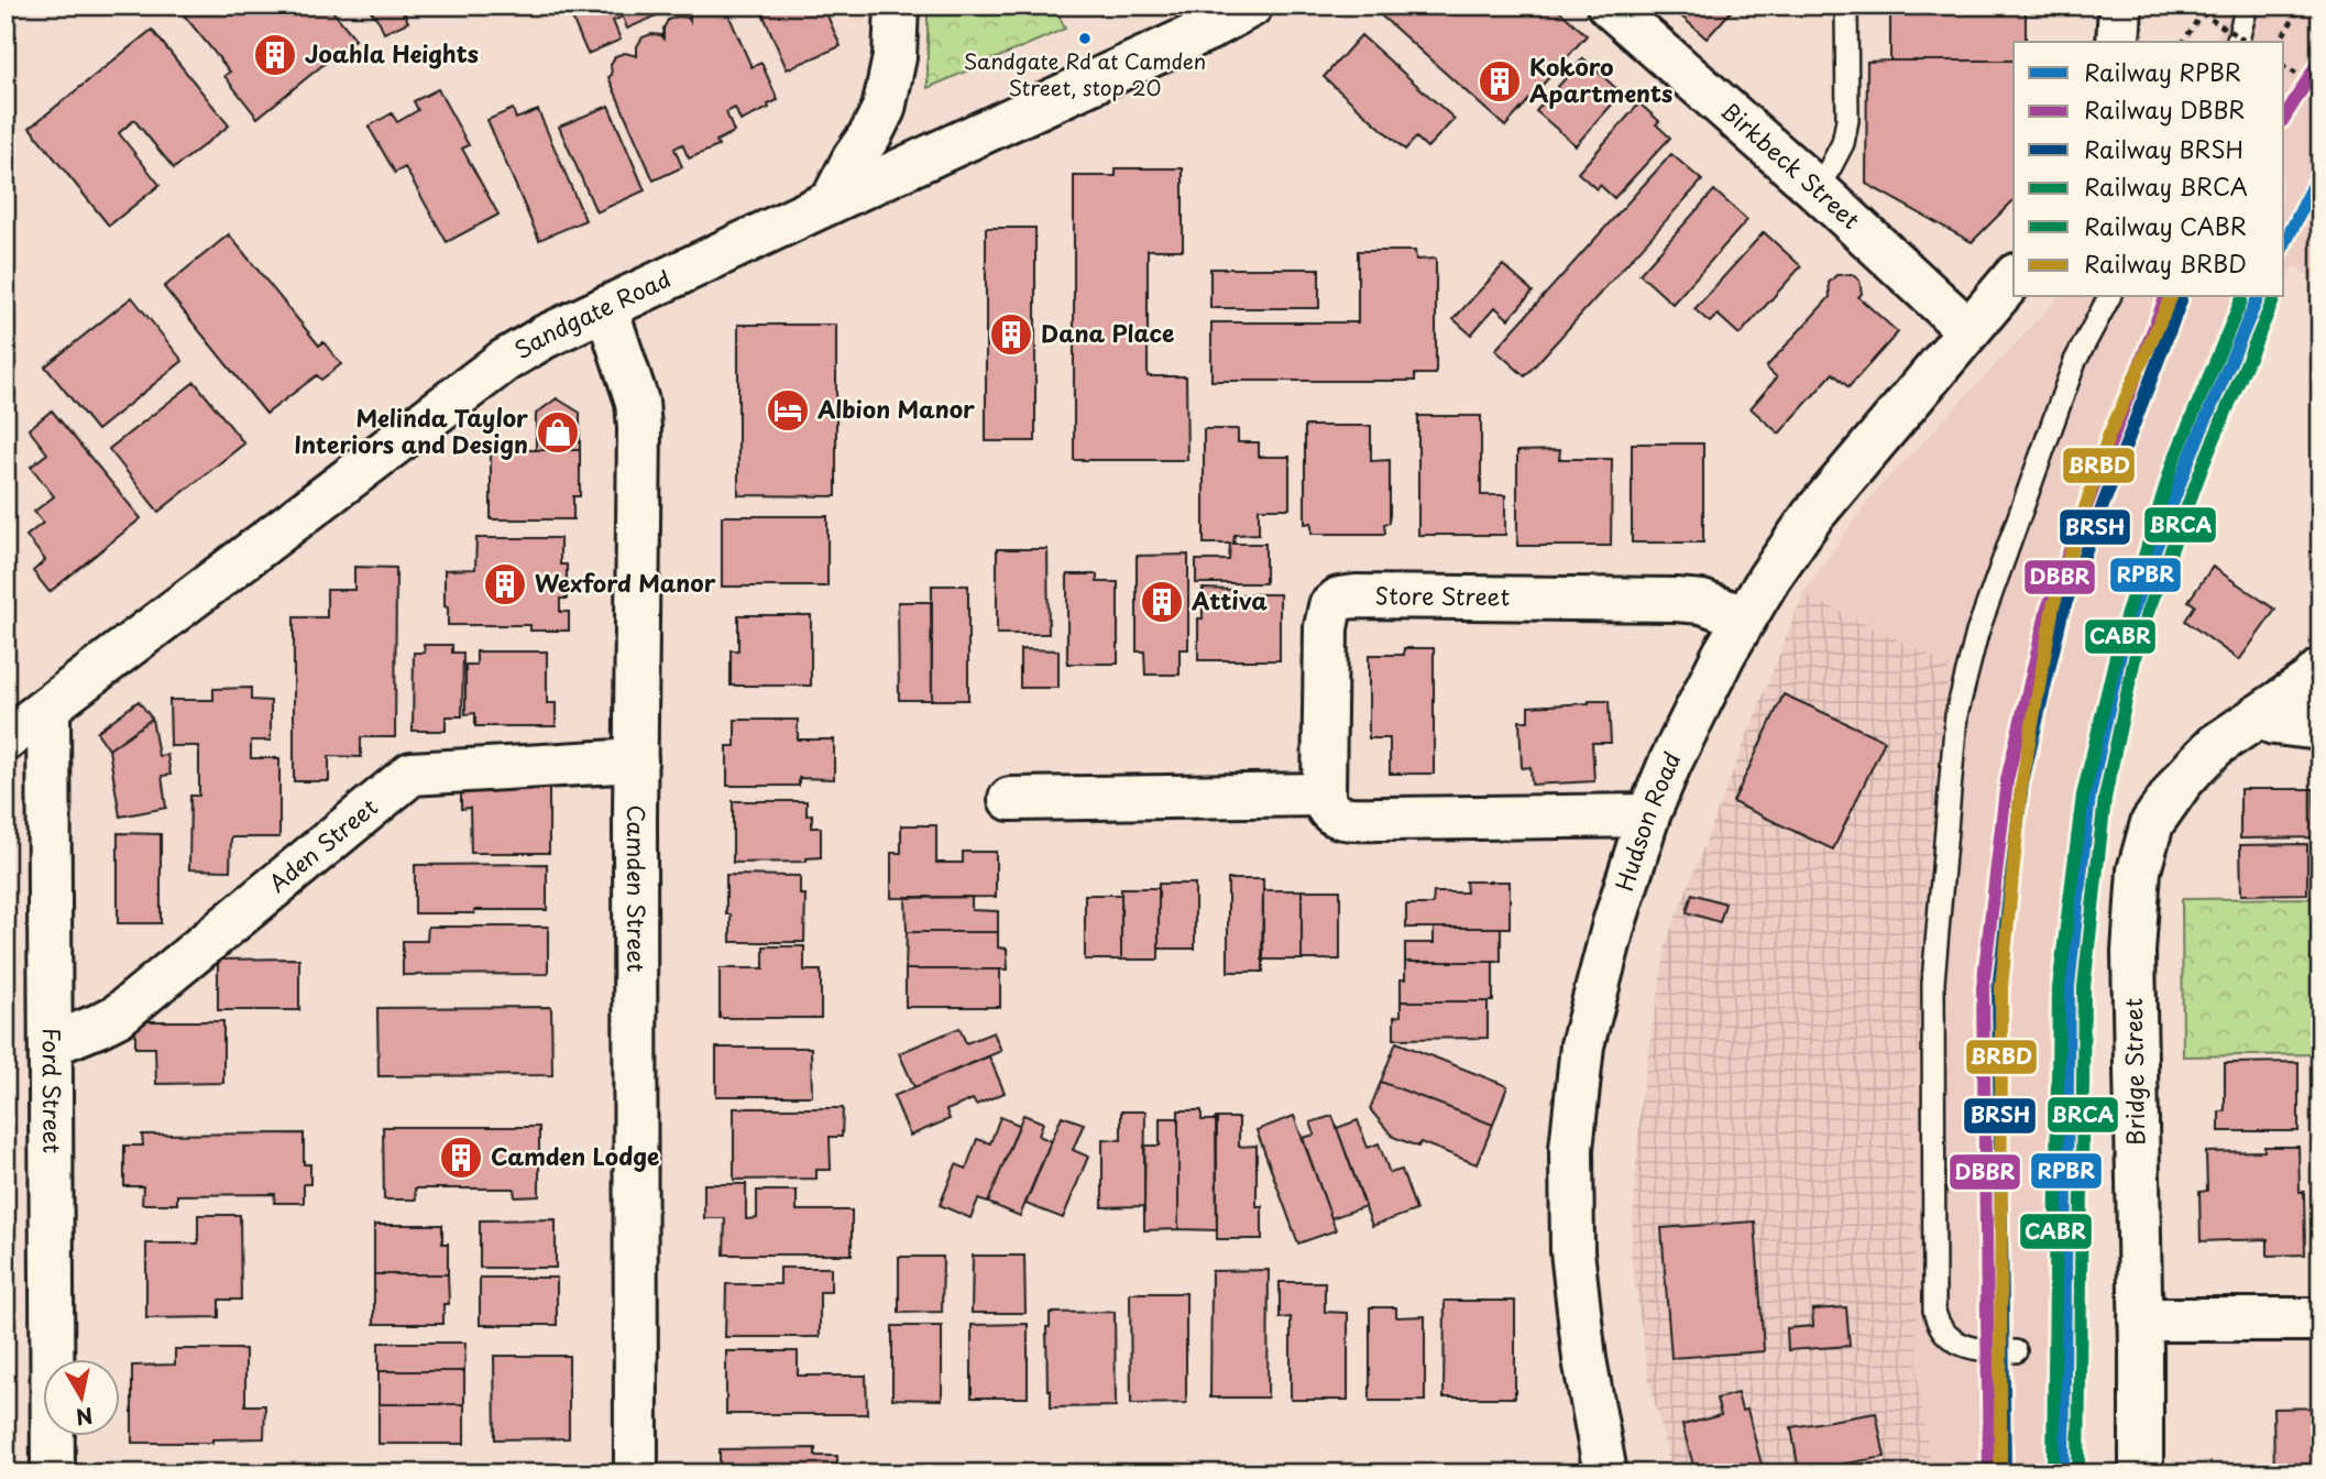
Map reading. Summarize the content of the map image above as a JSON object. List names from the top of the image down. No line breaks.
{"streets":{"main road":["Birkbeck Street","Sandgate Road","Store Street","Hudson Road","Aden Street","Camden Street","Bridge Street","Ford Street"]},"crossings":[["Birkbeck Street","Hudson Road"],["Sandgate Road","Camden Street"],["Sandgate Road","Ford Street"],["Store Street","Hudson Road"],["Aden Street","Camden Street"],["Aden Street","Ford Street"]],"places":{"other":["Sandgate Rd at Camden Street, stop 20"],"building":["Joahla Heights","Kokoro Apartments","Dana Place","Wexford Manor","Attiva","Camden Lodge"],"hotel":["Albion Manor"],"shop":["Melinda Taylor Interiors and Design"]},"lines":["rail line DBBR","rail line RPBR","rail line BRBD","rail line BRSH","rail line BRCA","rail line CABR"],"legend":["Railway RPBR","Railway DBBR","Railway BRSH","Railway BRCA","Railway CABR","Railway BRBD"],"north":"bottom"}
